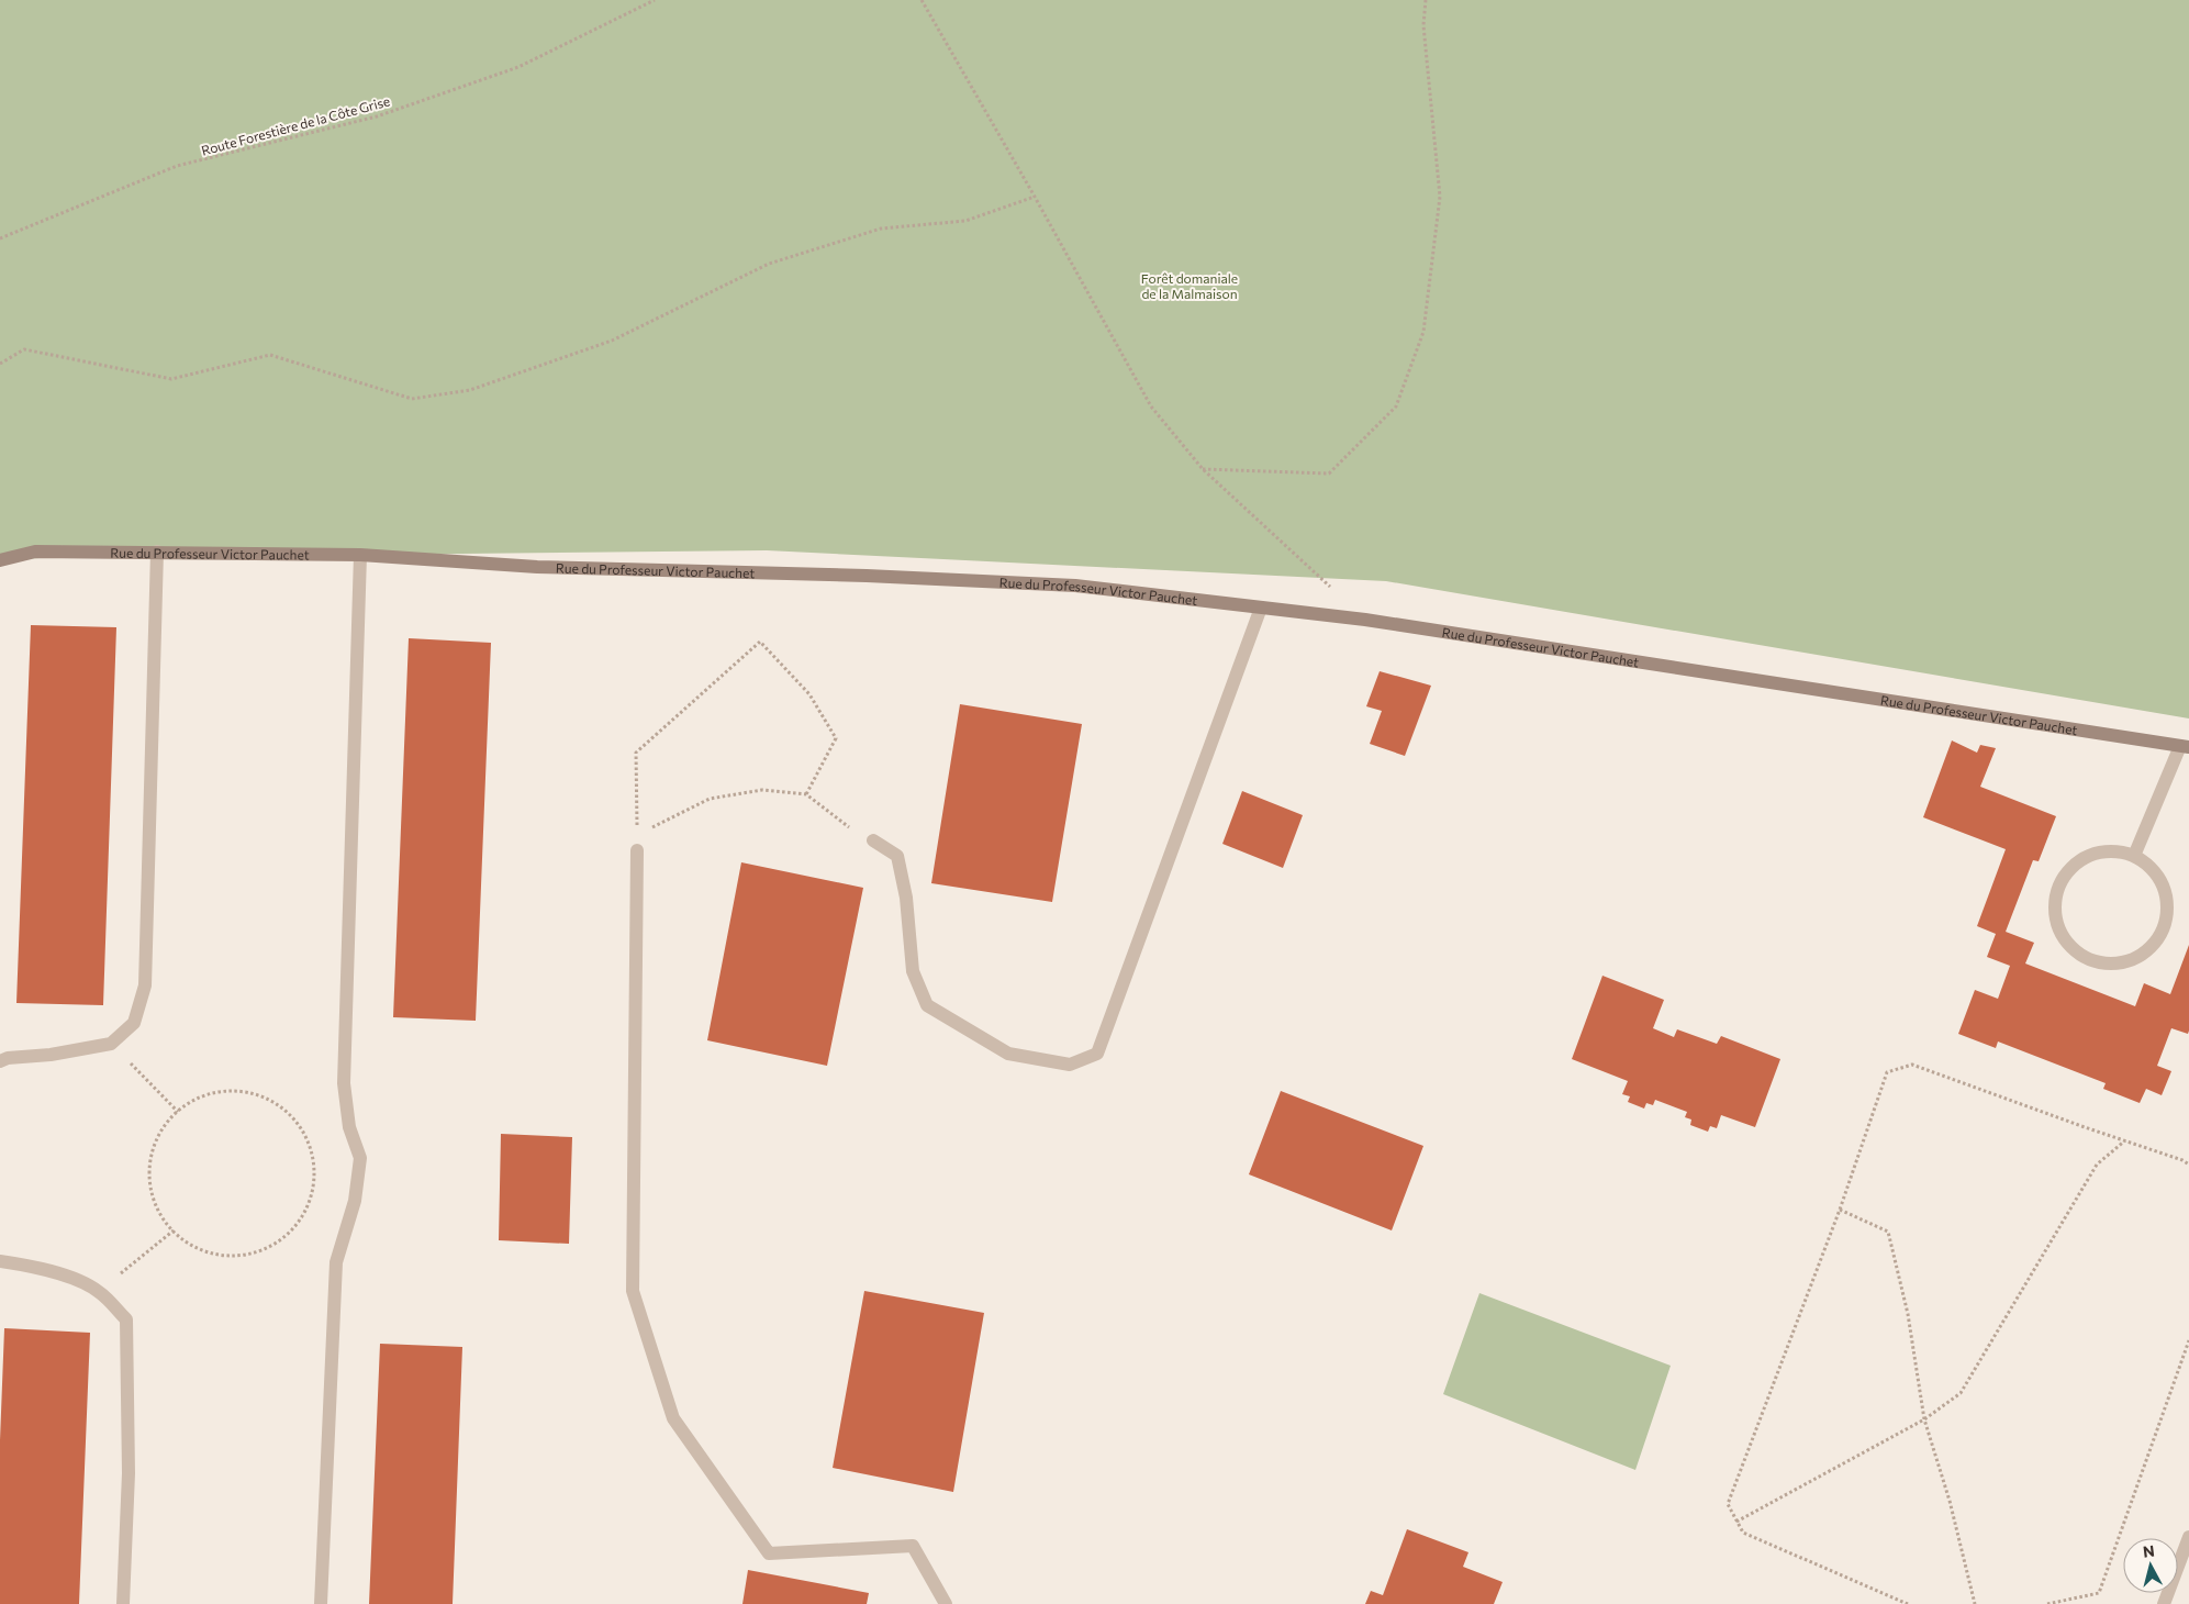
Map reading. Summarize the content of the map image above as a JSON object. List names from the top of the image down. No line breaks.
{"streets":{"street":["Rue du Professeur Victor Pauchet"],"path":["Route Forestière de la Côte Grise"]},"parks":["Forêt domaniale de la Malmaison"],"north":"top"}
